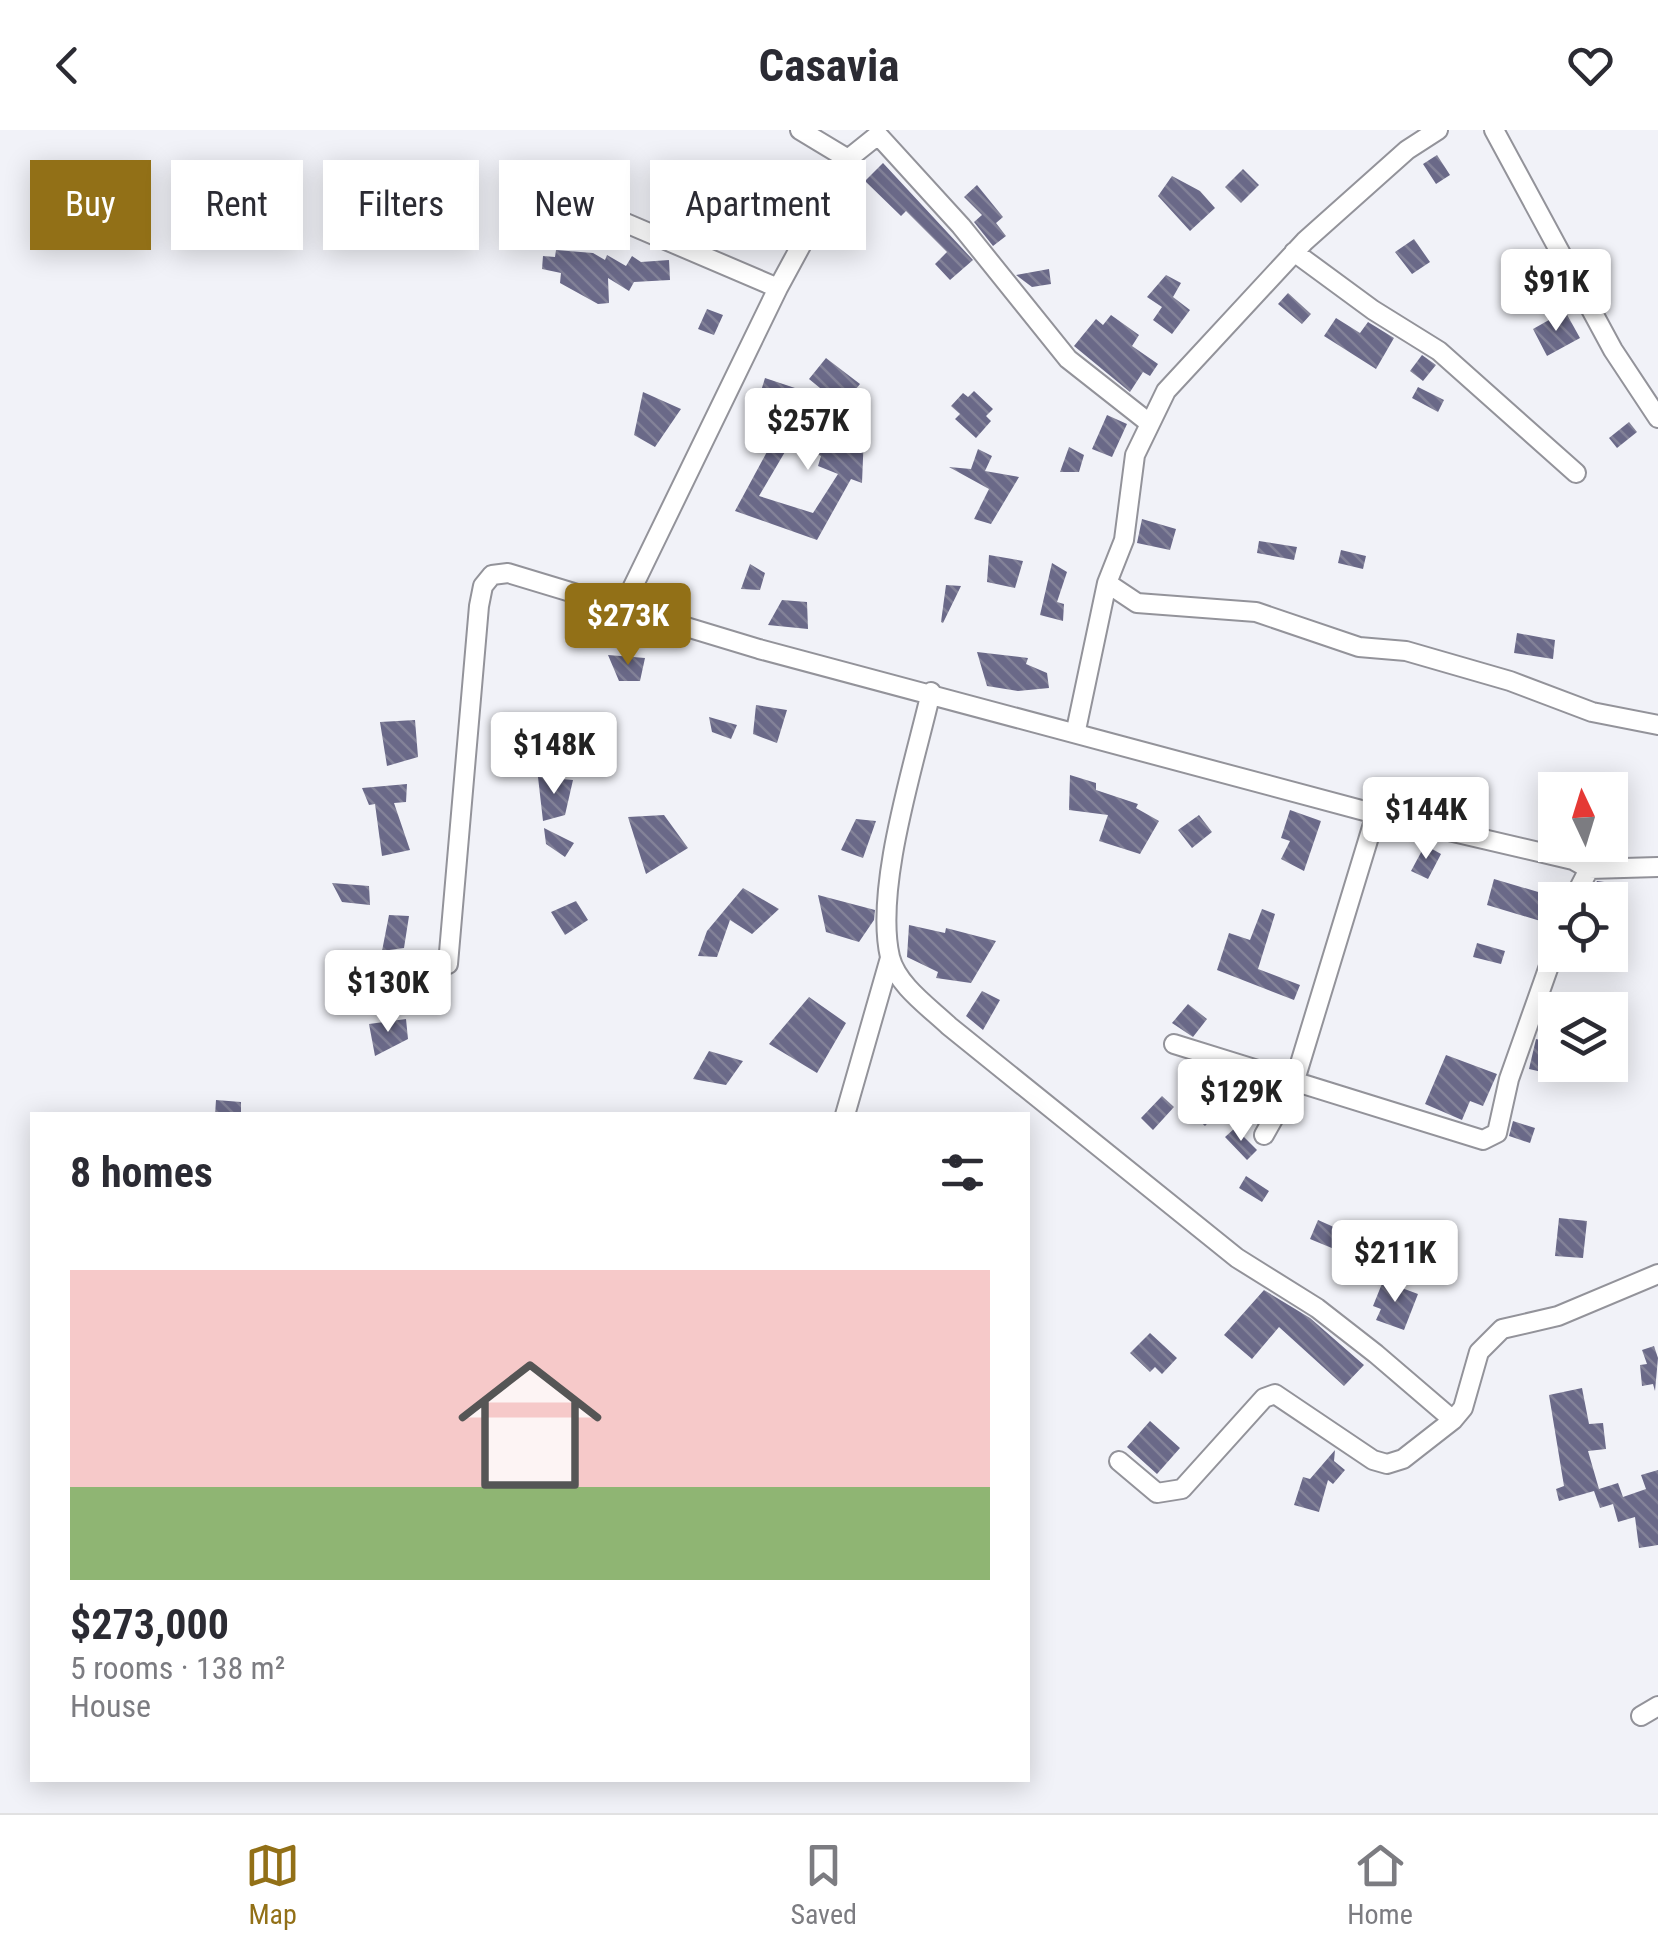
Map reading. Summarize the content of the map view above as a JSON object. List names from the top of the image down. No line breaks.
{"north":"top","page":{"header":"Casavia","chip":["Buy","Rent","Filters","New","Apartment"],"price":["$91K","$257K","$273K","$148K","$144K","$130K","$129K","$211K"],"heading":"8 homes","list":[{"name":"$273,000","note":"5 rooms · 138 m² · House"}],"tabs":["Map","Saved","Home"]}}
